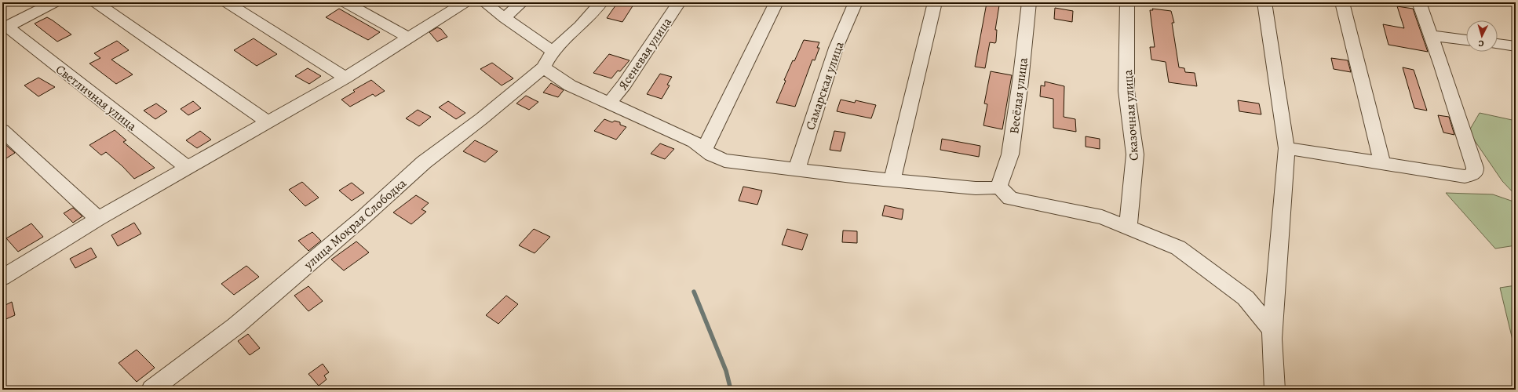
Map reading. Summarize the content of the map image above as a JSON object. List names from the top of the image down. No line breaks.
{"streets":{"street":["Ясеневая улица","Самарская улица","Весёлая улица","Светличная улица","Сказочная улица","улица Мокрая Слободка"]},"north":"bottom"}
